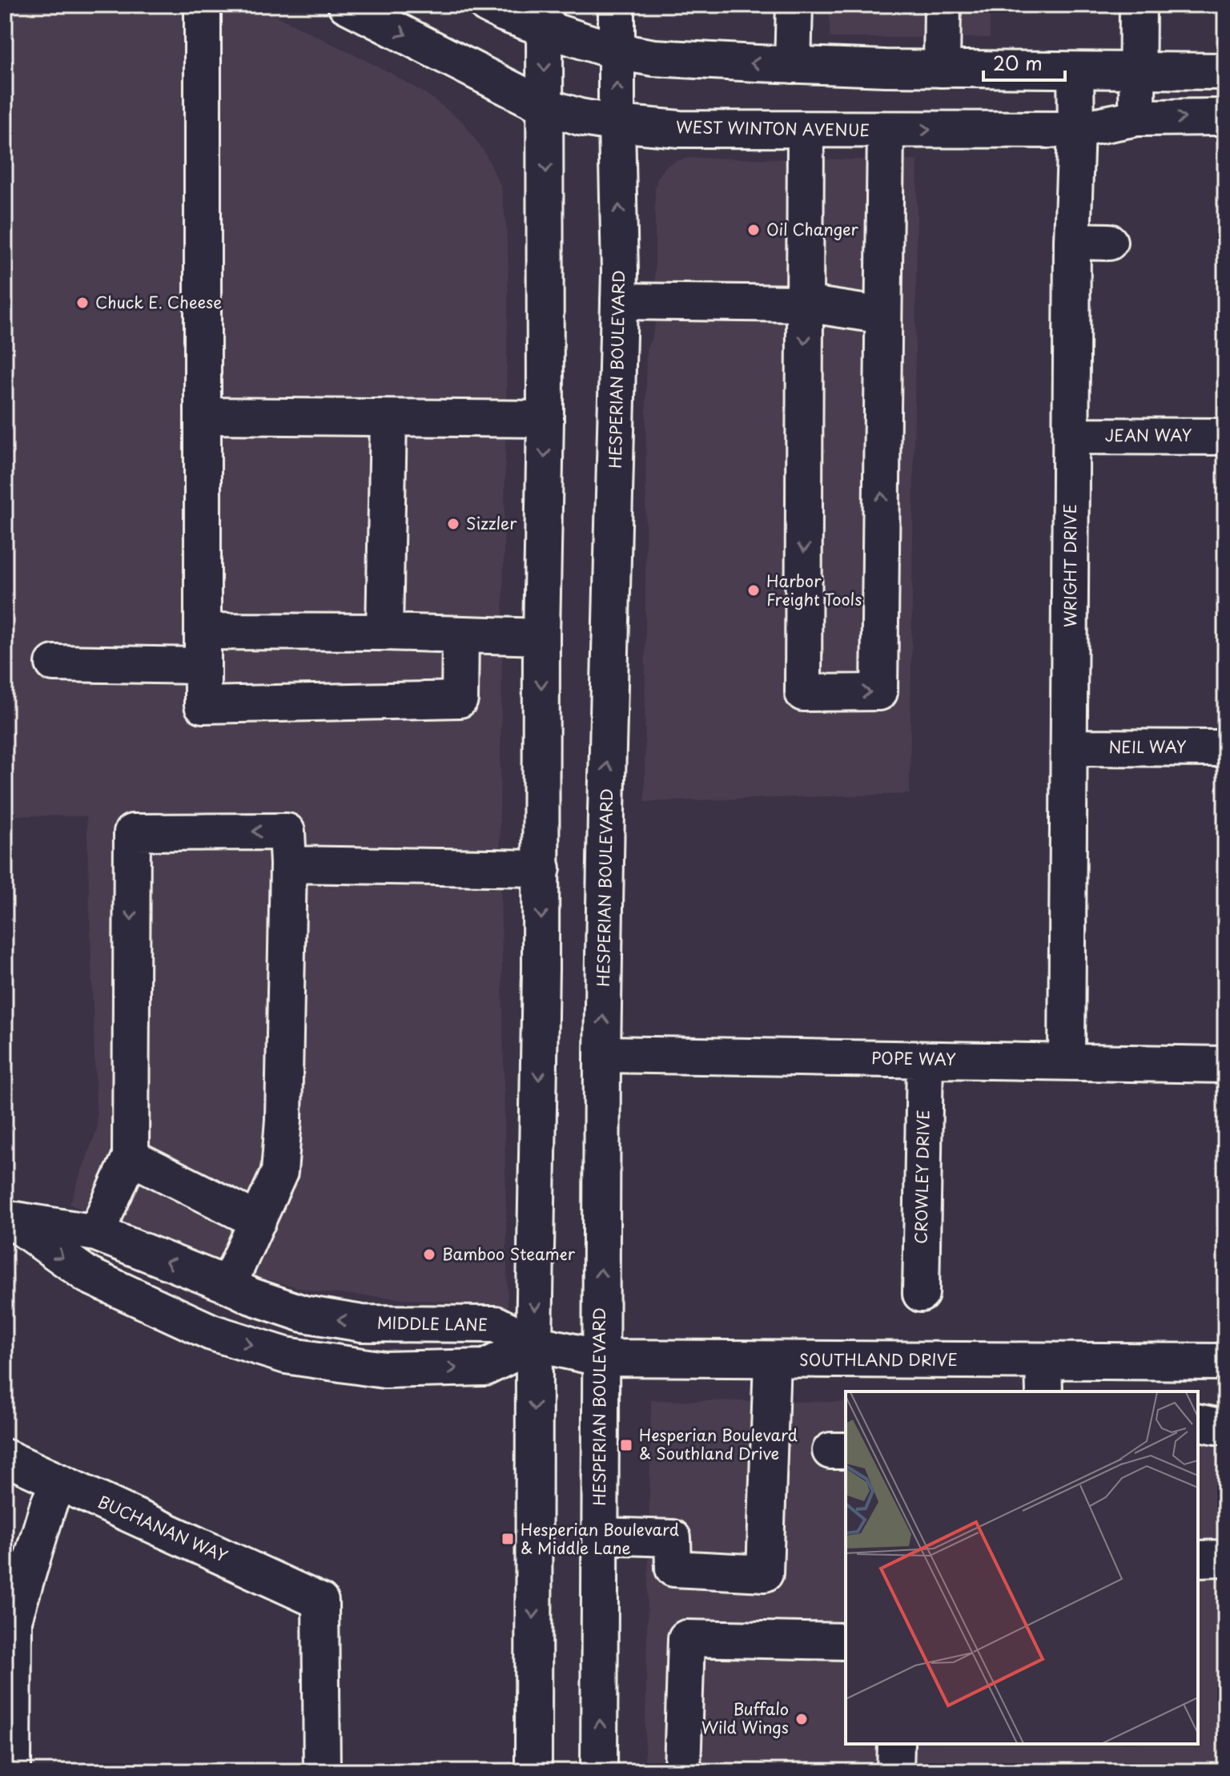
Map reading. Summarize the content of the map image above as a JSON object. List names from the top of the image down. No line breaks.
{"streets":{"main road":["WEST WINTON AVENUE","HESPERIAN BOULEVARD","JEAN WAY","WRIGHT DRIVE","NEIL WAY","POPE WAY","CROWLEY DRIVE","MIDDLE LANE","SOUTHLAND DRIVE","BUCHANAN WAY"]},"crossings":[["WEST WINTON AVENUE","HESPERIAN BOULEVARD"],["WEST WINTON AVENUE","WRIGHT DRIVE"],["HESPERIAN BOULEVARD","POPE WAY"],["HESPERIAN BOULEVARD","SOUTHLAND DRIVE"],["JEAN WAY","WRIGHT DRIVE"],["WRIGHT DRIVE","NEIL WAY"],["WRIGHT DRIVE","POPE WAY"],["POPE WAY","CROWLEY DRIVE"],["MIDDLE LANE","SOUTHLAND DRIVE"]],"places":{"other":["Oil Changer","Chuck E. Cheese","Sizzler","Harbor Freight Tools","Bamboo Steamer","Buffalo Wild Wings"],"transit":["Hesperian Boulevard & Southland Drive","Hesperian Boulevard & Middle Lane"]},"scale_bar":"20 m"}
